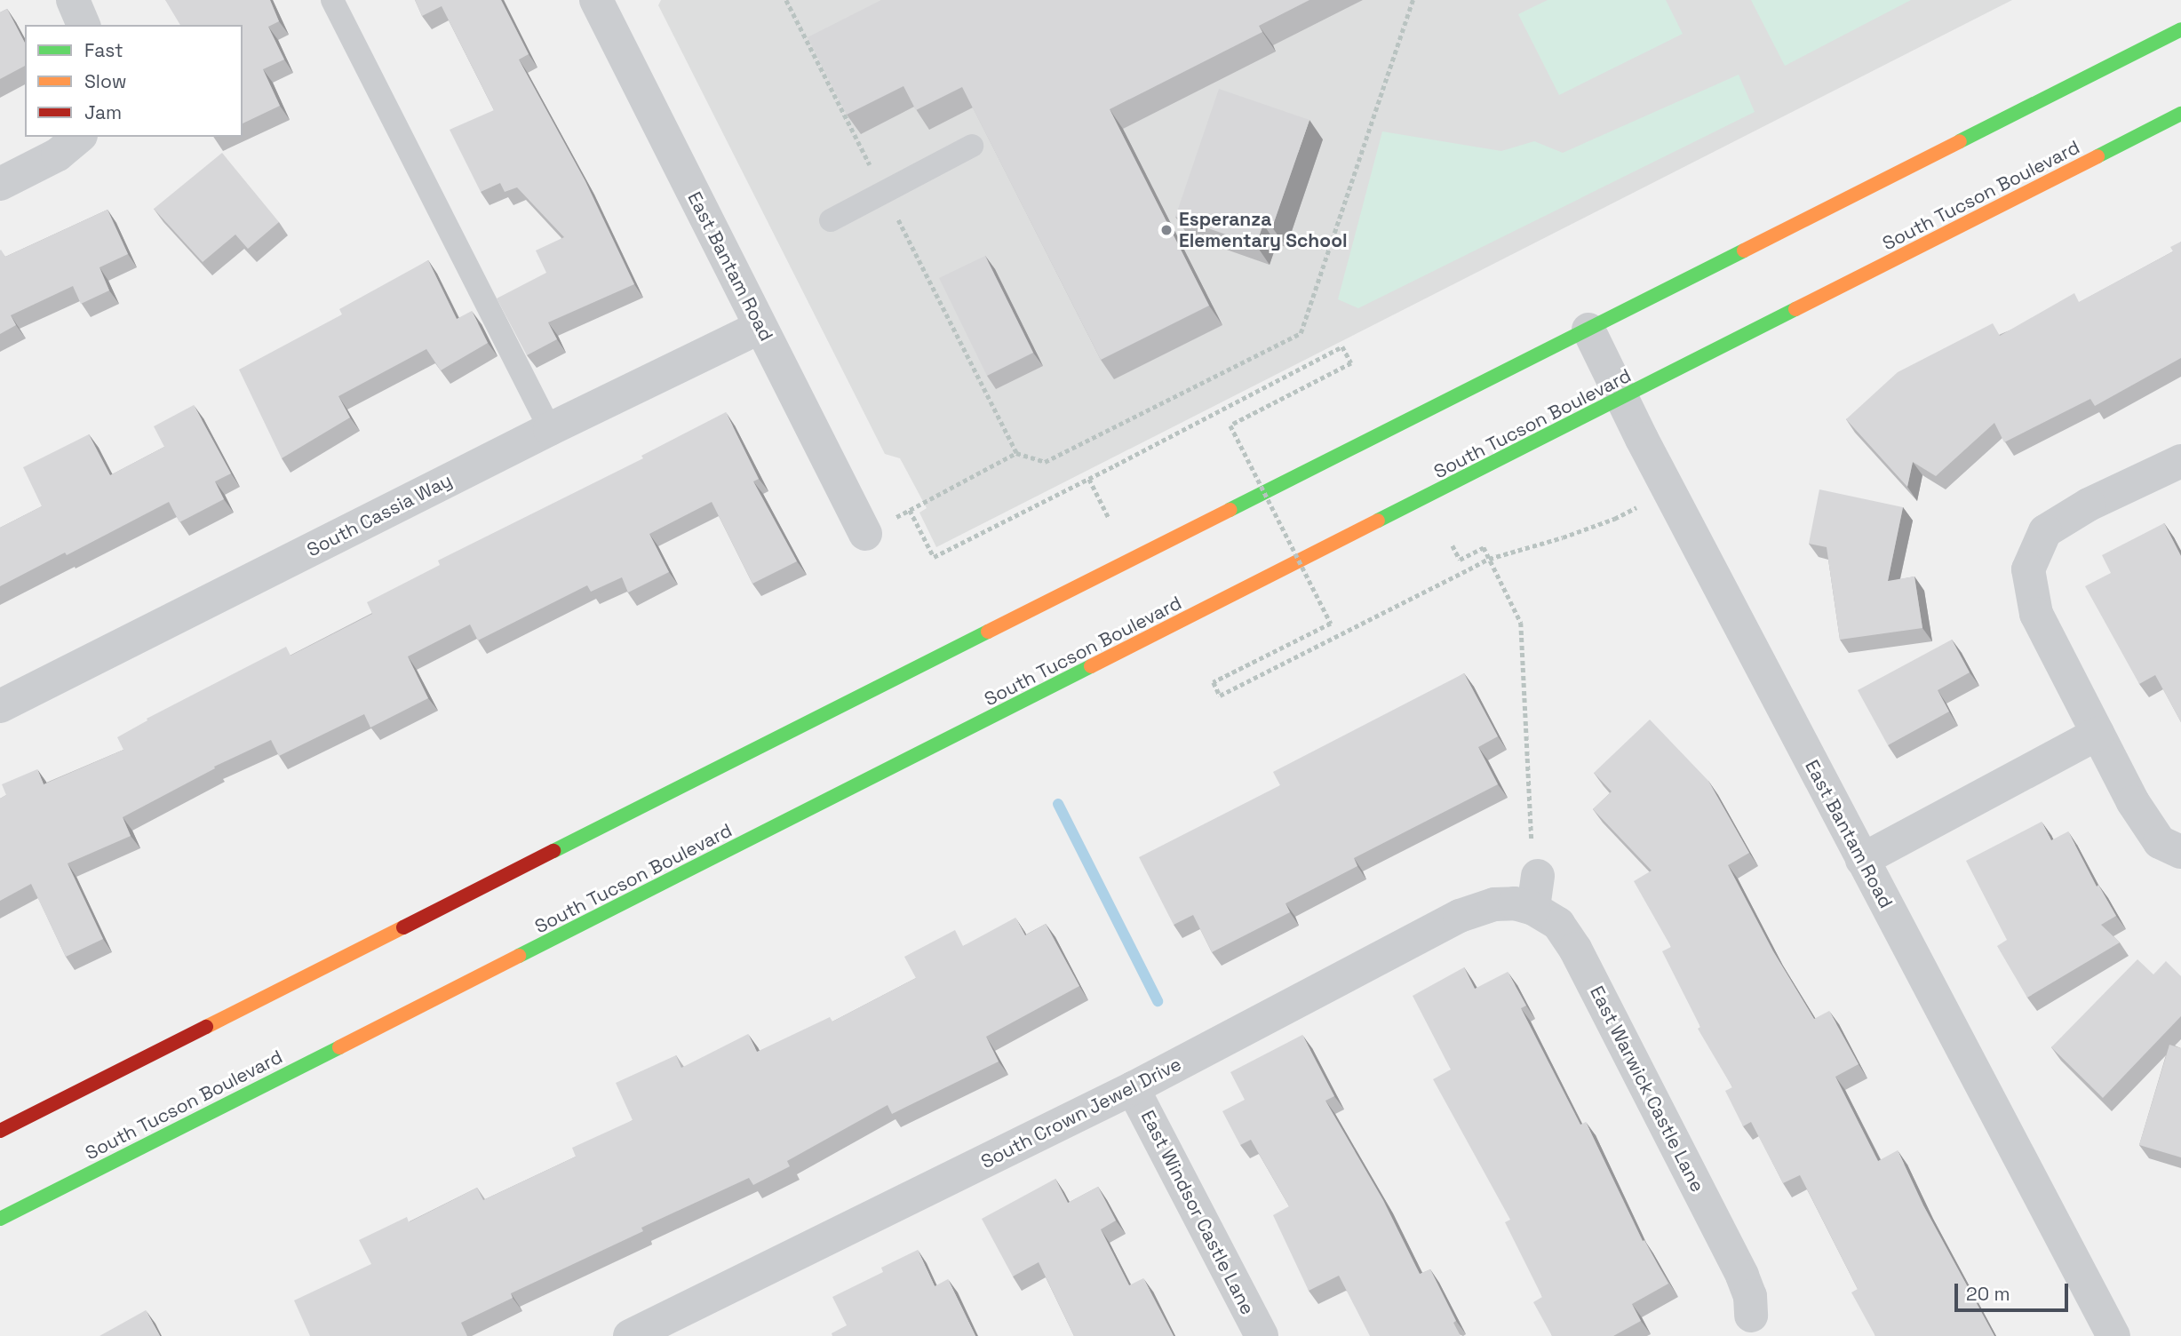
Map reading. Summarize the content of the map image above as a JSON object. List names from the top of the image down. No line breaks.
{"streets":{"main road":["South Tucson Boulevard"],"street":["East Bantam Road","South Cassia Way","East Warwick Castle Lane","South Crown Jewel Drive","East Windsor Castle Lane"]},"crossings":[["South Tucson Boulevard","East Bantam Road"],["East Bantam Road","South Cassia Way"],["East Warwick Castle Lane","South Crown Jewel Drive"],["South Crown Jewel Drive","East Windsor Castle Lane"]],"places":["Esperanza Elementary School"],"legend":["Fast","Slow","Jam"],"scale_bar":"20 m"}
